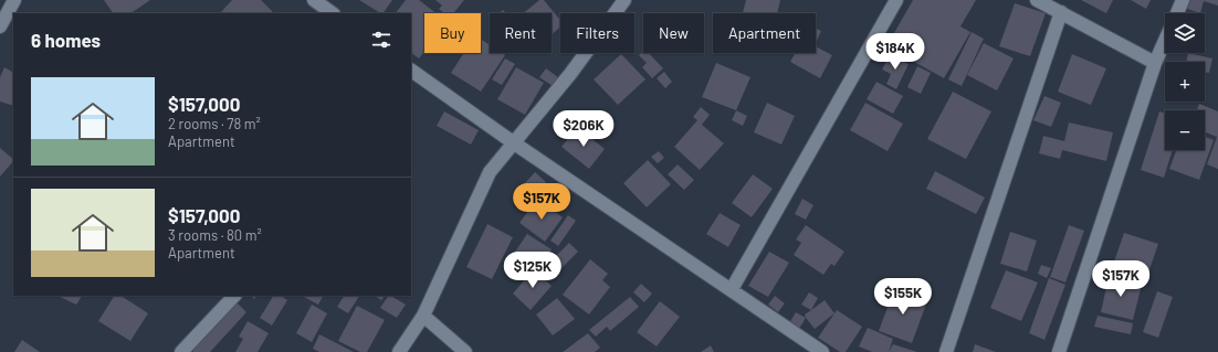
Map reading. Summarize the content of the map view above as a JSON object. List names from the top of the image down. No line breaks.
{"page":{"map_buttons":["+","−"],"chip":["Buy","Rent","Filters","New","Apartment"],"heading":"6 homes","price":["$184K","$206K","$157K","$125K","$157K","$155K"],"list":[{"name":"$157,000","note":"2 rooms · 78 m² · Apartment"},{"name":"$157,000","note":"3 rooms · 80 m² · Apartment"}]}}
